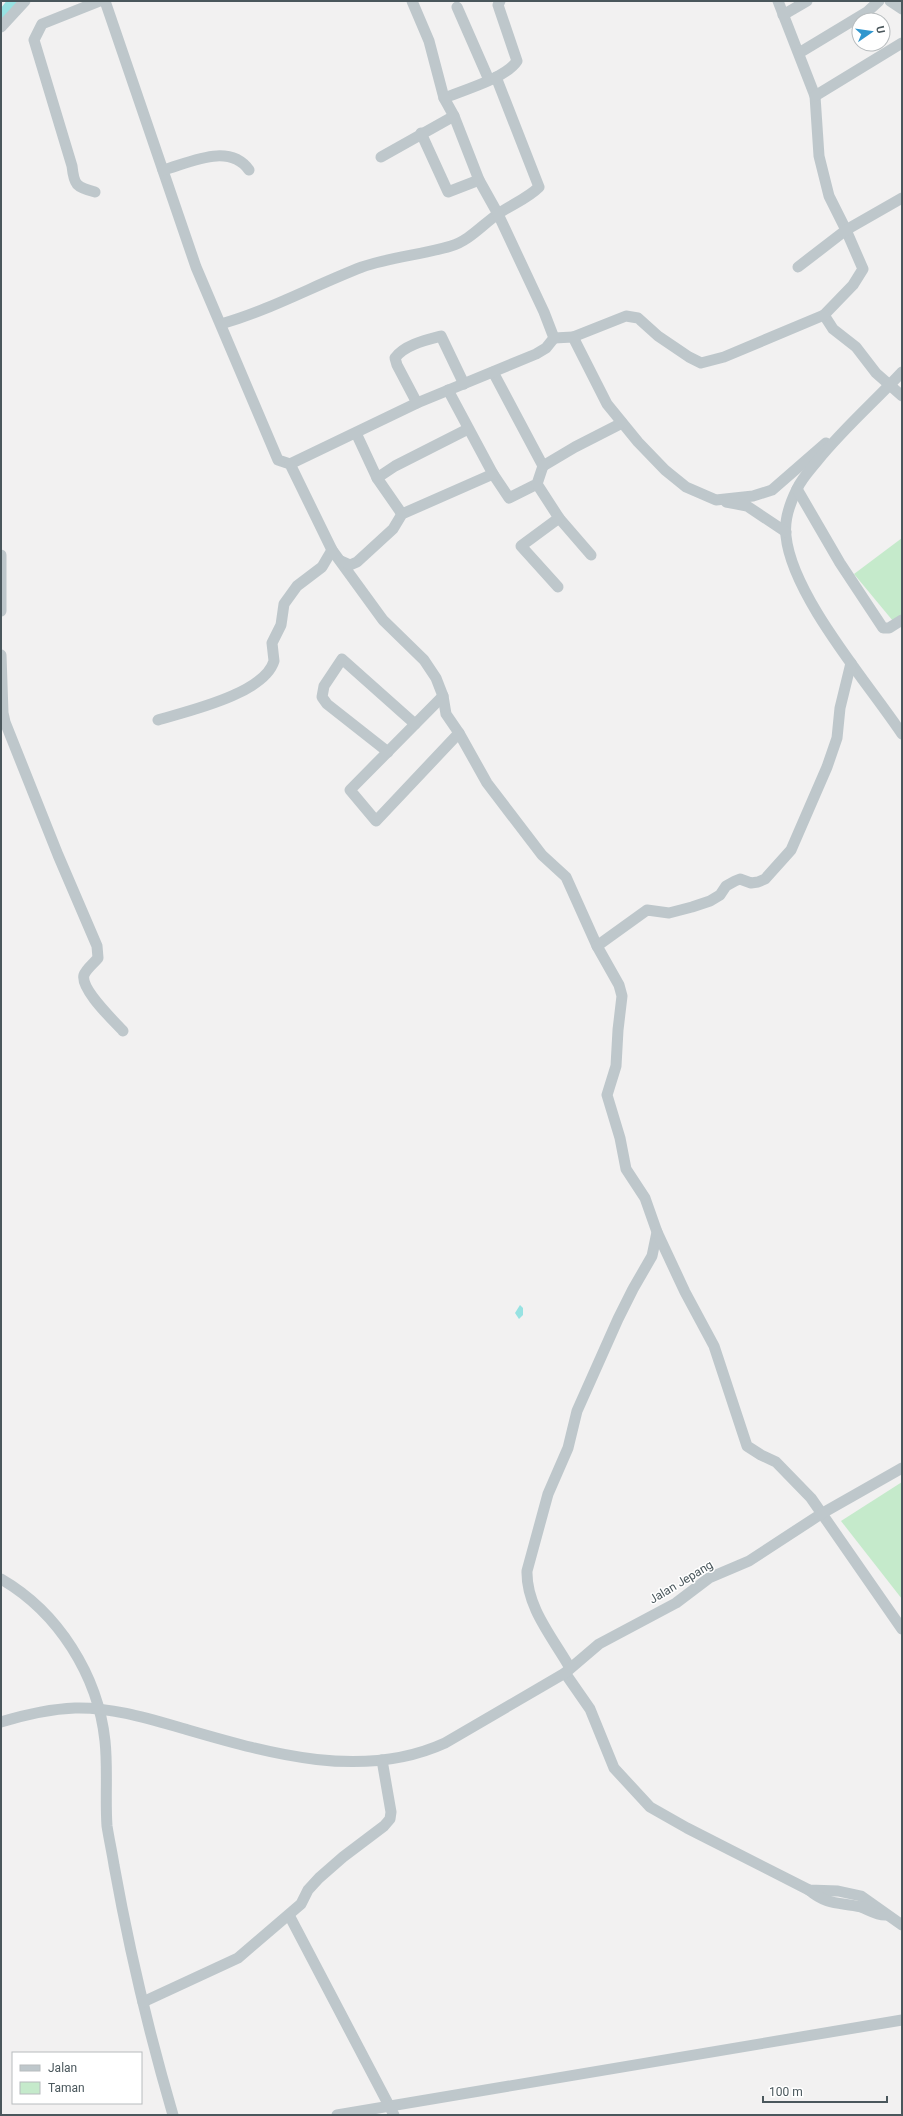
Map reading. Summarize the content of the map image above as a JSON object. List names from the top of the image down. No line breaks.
{"streets":{"street":["Jalan Jepang"]},"legend":["Jalan","Taman"],"scale_bar":"100 m","north":"right"}
